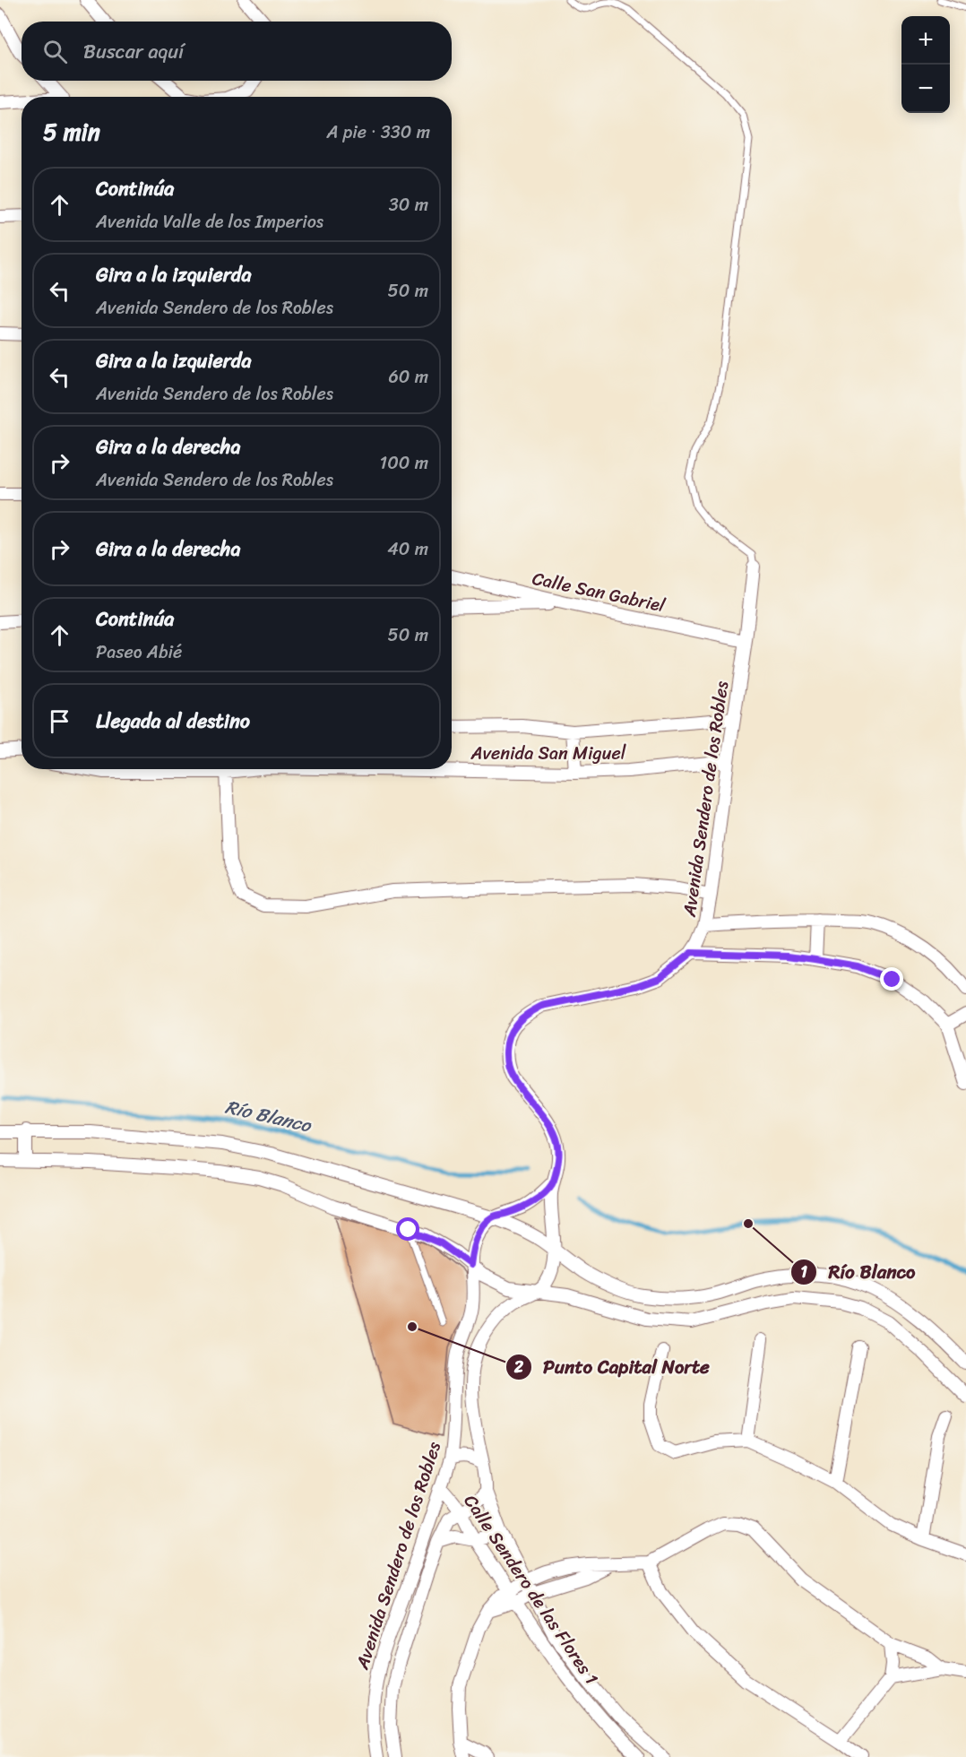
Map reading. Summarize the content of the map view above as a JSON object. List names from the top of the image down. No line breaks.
{"streets":{"street":["Calle San Gabriel","Avenida San Miguel","Avenida Sendero de los Robles","Calle Sendero de las Flores 1"]},"crossings":[["Calle San Gabriel","Avenida Sendero de los Robles"],["Avenida San Miguel","Avenida Sendero de los Robles"],["Avenida Sendero de los Robles","Calle Sendero de las Flores 1"]],"water":["Río Blanco"],"places":["Río Blanco","Punto Capital Norte"],"page":{"map_buttons":["+","−"],"search":"Buscar aquí","heading":["5 min","A pie · 330 m"],"list":[["Continúa","Avenida Valle de los Imperios","30 m"],["Gira a la izquierda","Avenida Sendero de los Robles","50 m"],["Gira a la izquierda","Avenida Sendero de los Robles","60 m"],["Gira a la derecha","Avenida Sendero de los Robles","100 m"],["Gira a la derecha","40 m"],["Continúa","Paseo Abié","50 m"],"Llegada al destino"]}}
